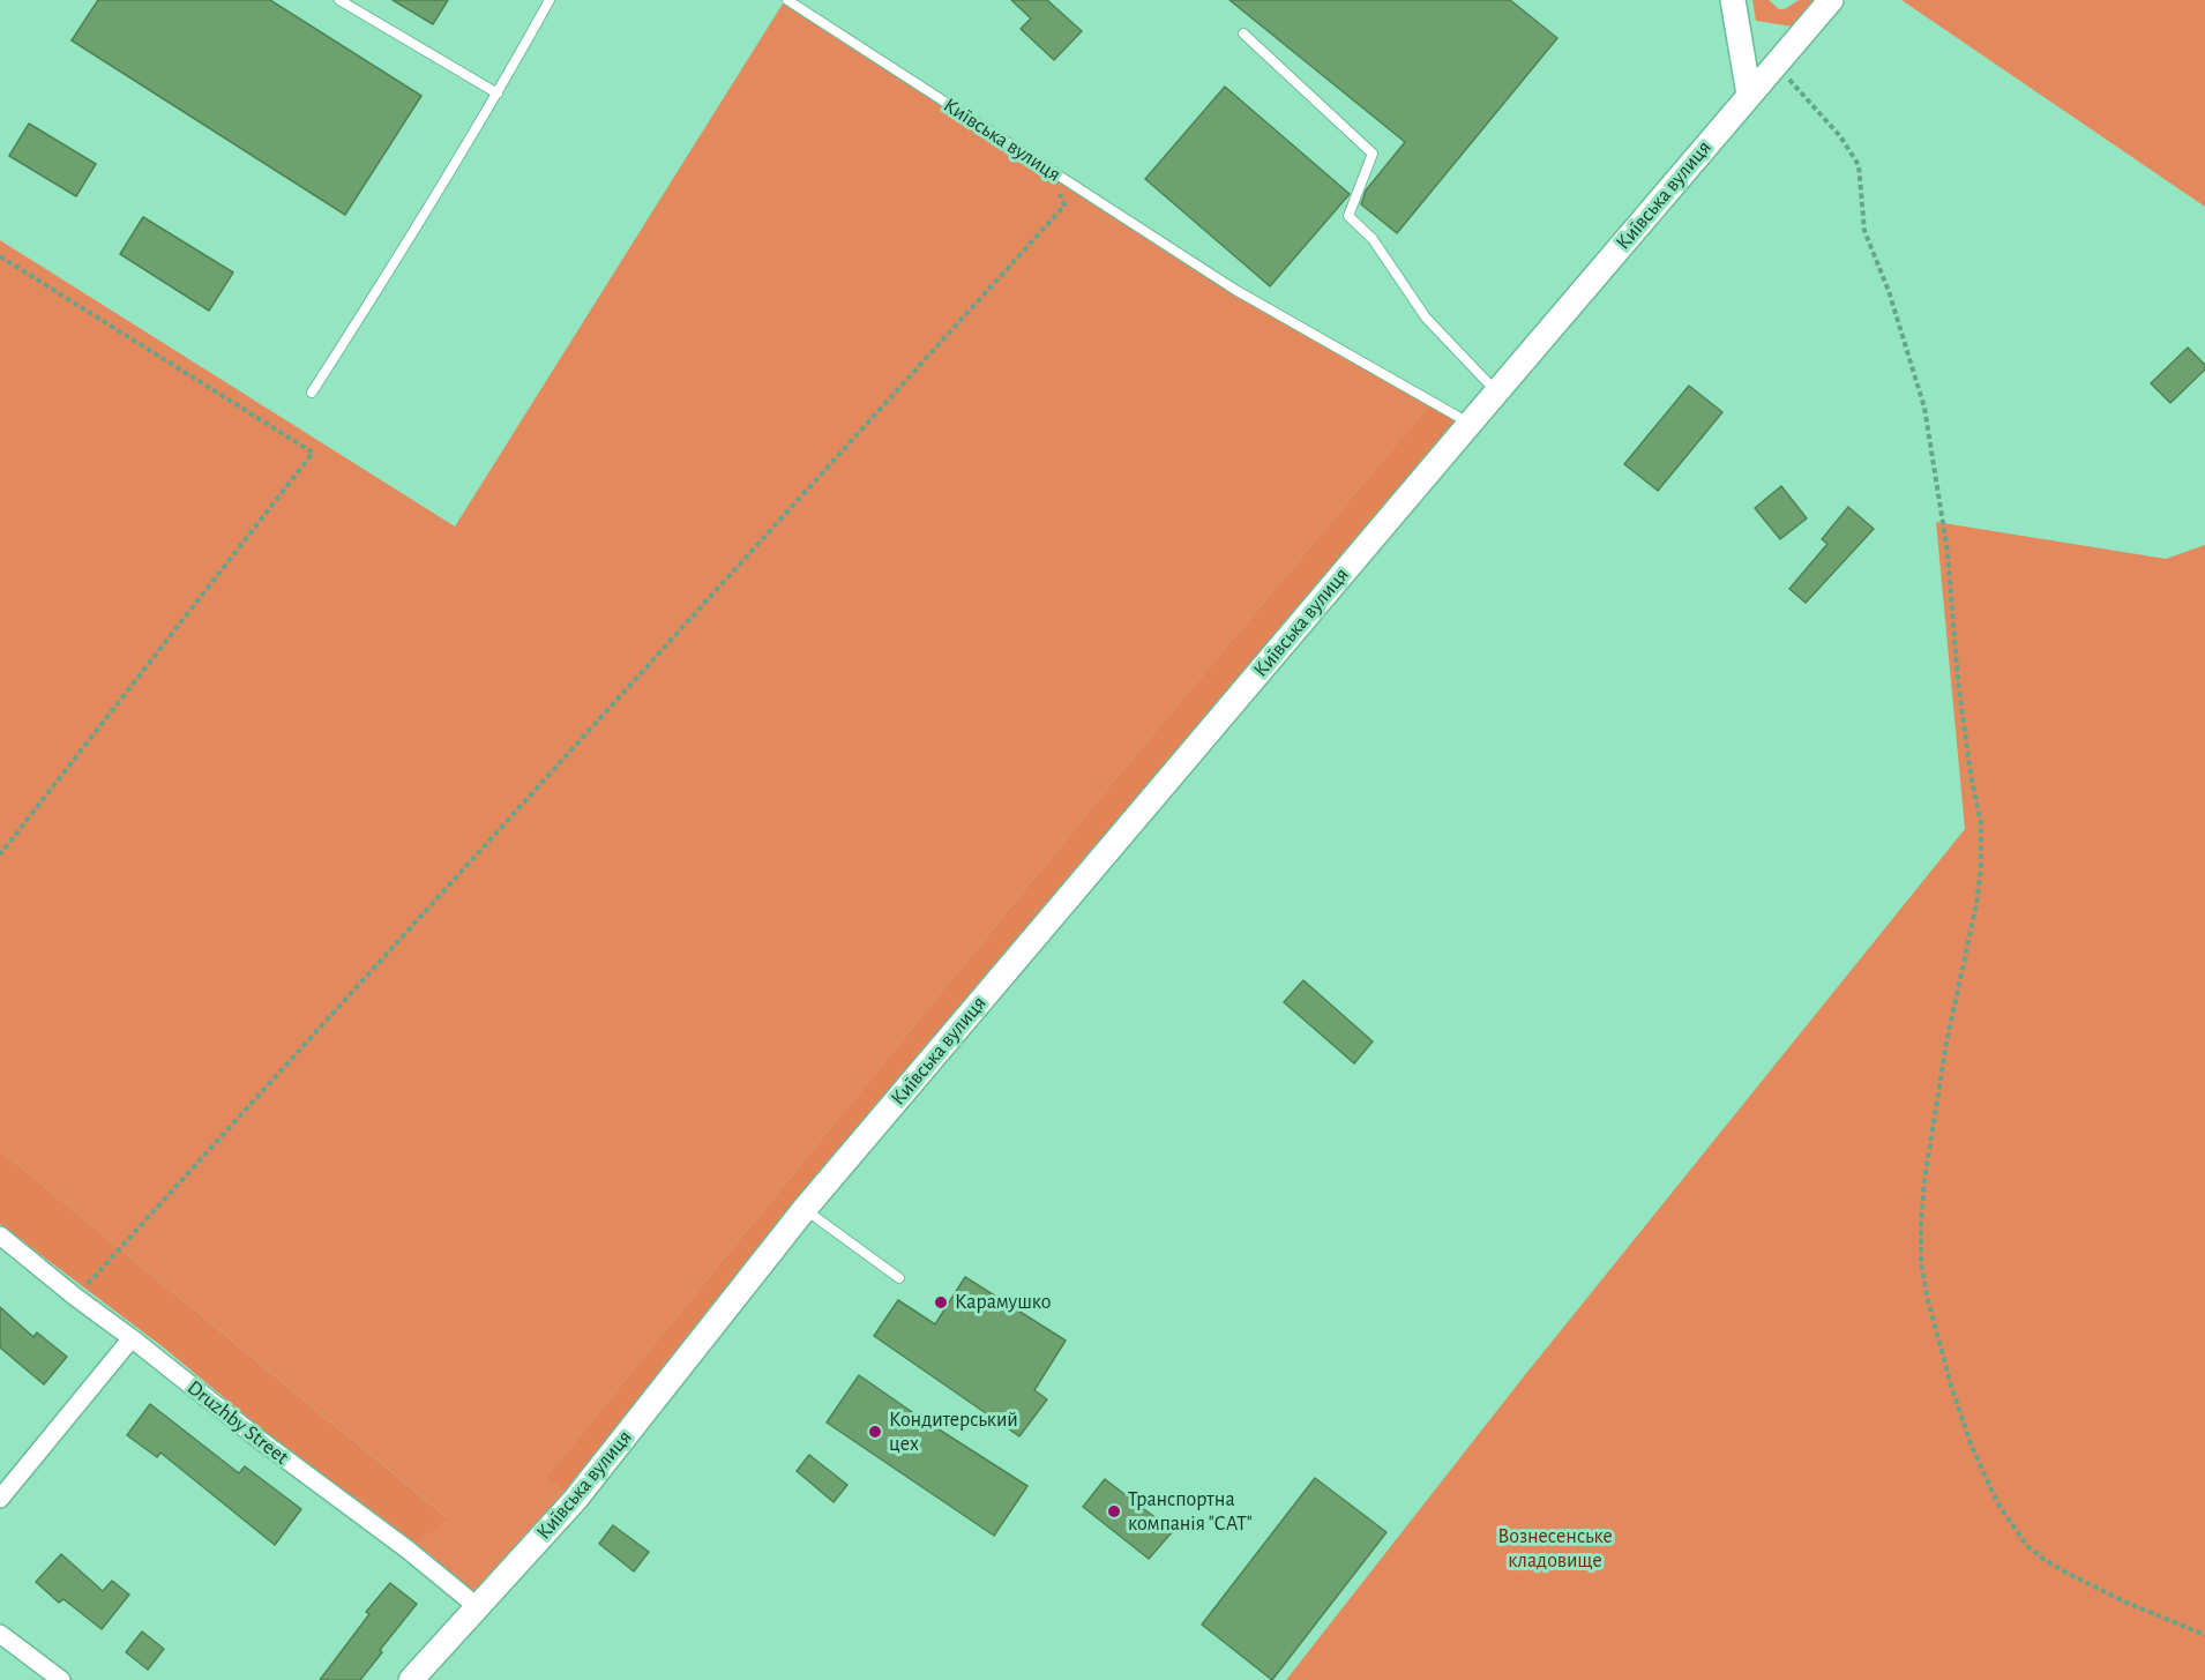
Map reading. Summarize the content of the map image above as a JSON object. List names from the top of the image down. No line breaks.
{"streets":{"main road":["Київська вулиця"],"street":["Druzhby Street"]},"crossings":[["Київська вулиця","Druzhby Street"]],"parks":["Вознесенське кладовище"],"places":["Карамушко","Кондитерський цех","Транспортна компанія \"САТ\""]}
